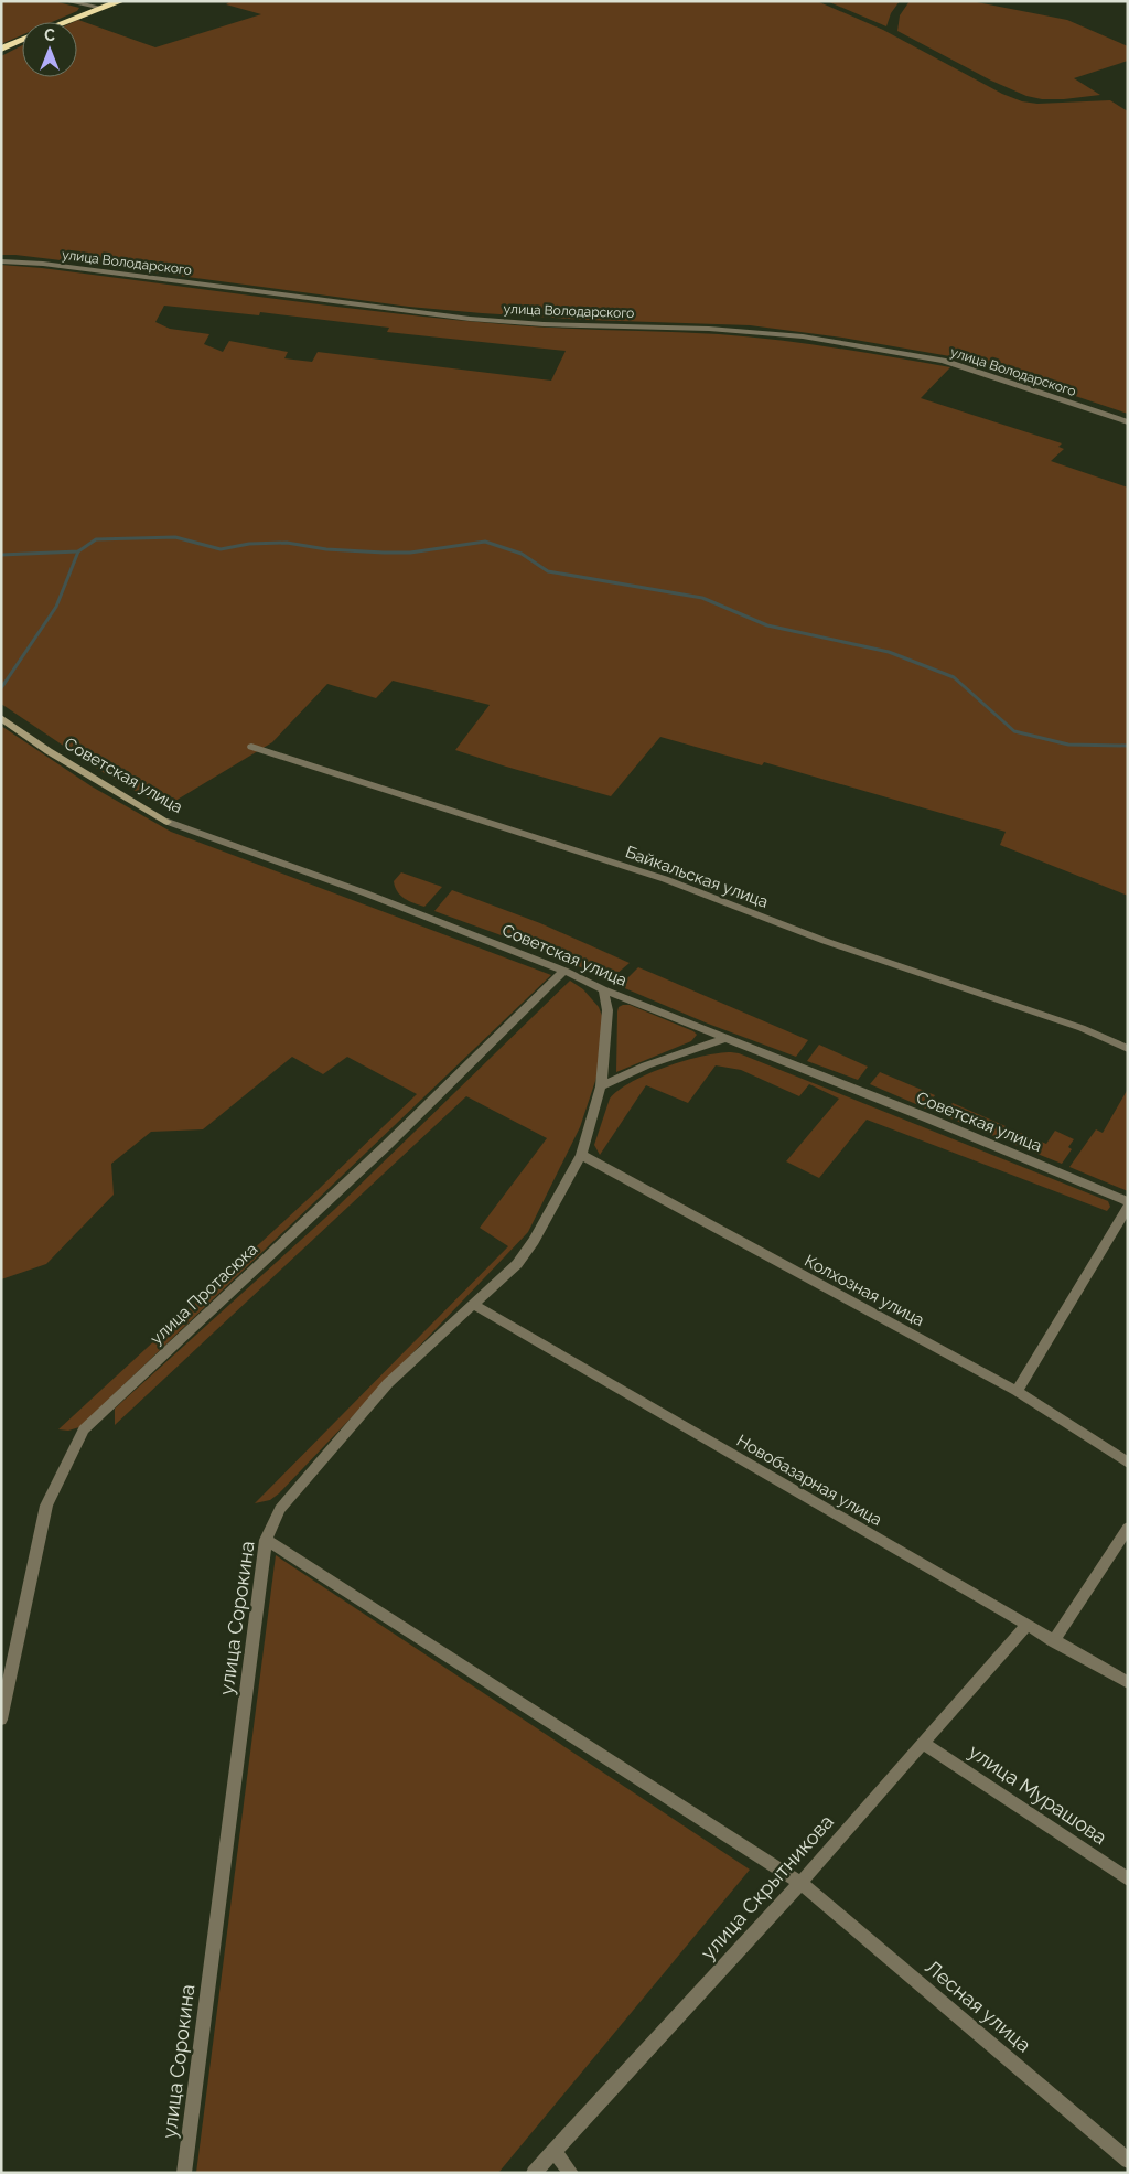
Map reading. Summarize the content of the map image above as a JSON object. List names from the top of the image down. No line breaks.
{"streets":{"street":["улица Володарского","Советская улица","Байкальская улица","Колхозная улица","улица Протасюка","Новобазарная улица","улица Сорокина","улица Мурашова","улица Скрытникова","Лесная улица"]},"crossings":[["Советская улица","улица Протасюка"],["Советская улица","улица Сорокина"],["Колхозная улица","улица Сорокина"],["Новобазарная улица","улица Сорокина"],["Новобазарная улица","улица Скрытникова"],["улица Сорокина","Лесная улица"],["улица Мурашова","улица Скрытникова"],["улица Скрытникова","Лесная улица"]],"north":"top"}
